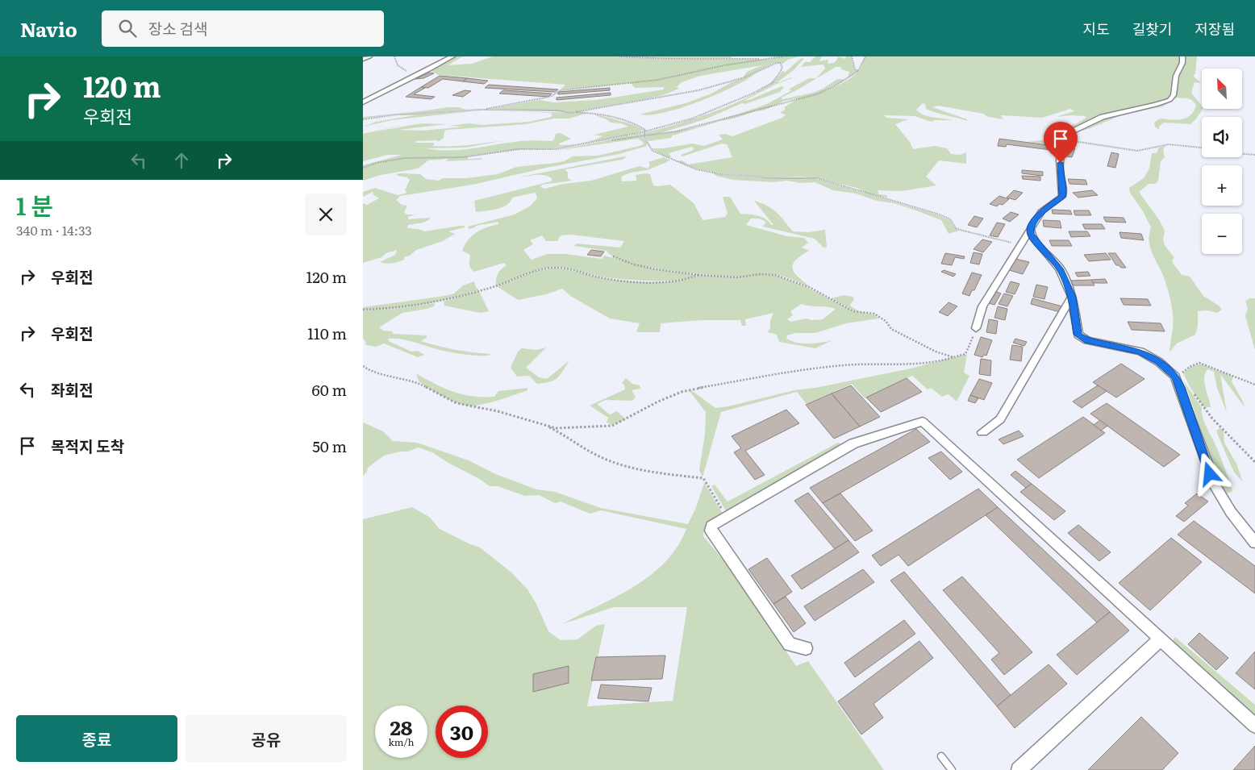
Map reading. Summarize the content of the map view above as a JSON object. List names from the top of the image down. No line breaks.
{"north":"top left","page":{"header":"Navio","search":"장소 검색","nav":["지도","길찾기","저장됨"],"turn":["120 m","우회전"],"map_buttons":["+","−"],"heading":["1 분","340 m · 14:33"],"list":[{"name":"우회전","value":"120 m"},{"name":"우회전","value":"110 m"},{"name":"좌회전","value":"60 m"},{"name":"목적지 도착","value":"50 m"}],"speed":"28 km/h","limit":"30","buttons":["종료","공유"]}}
